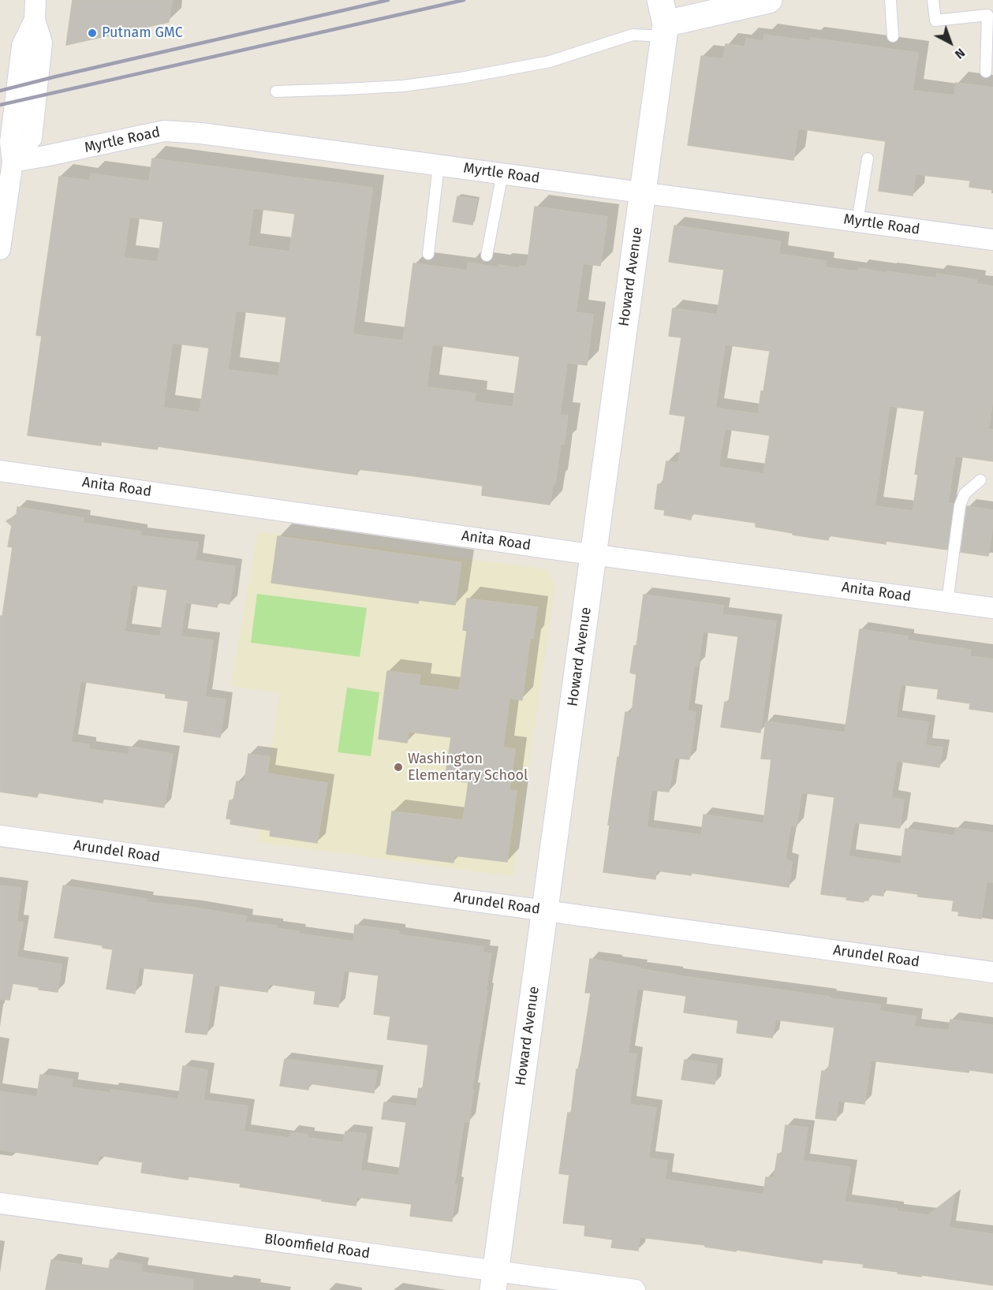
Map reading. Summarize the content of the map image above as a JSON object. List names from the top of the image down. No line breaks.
{"streets":{"street":["Myrtle Road","Howard Avenue","Anita Road","Arundel Road","Bloomfield Road"]},"crossings":[["Myrtle Road","Howard Avenue"],["Howard Avenue","Anita Road"],["Howard Avenue","Arundel Road"],["Howard Avenue","Bloomfield Road"]],"places":["Putnam GMC","Washington Elementary School"],"north":"bottom right"}
